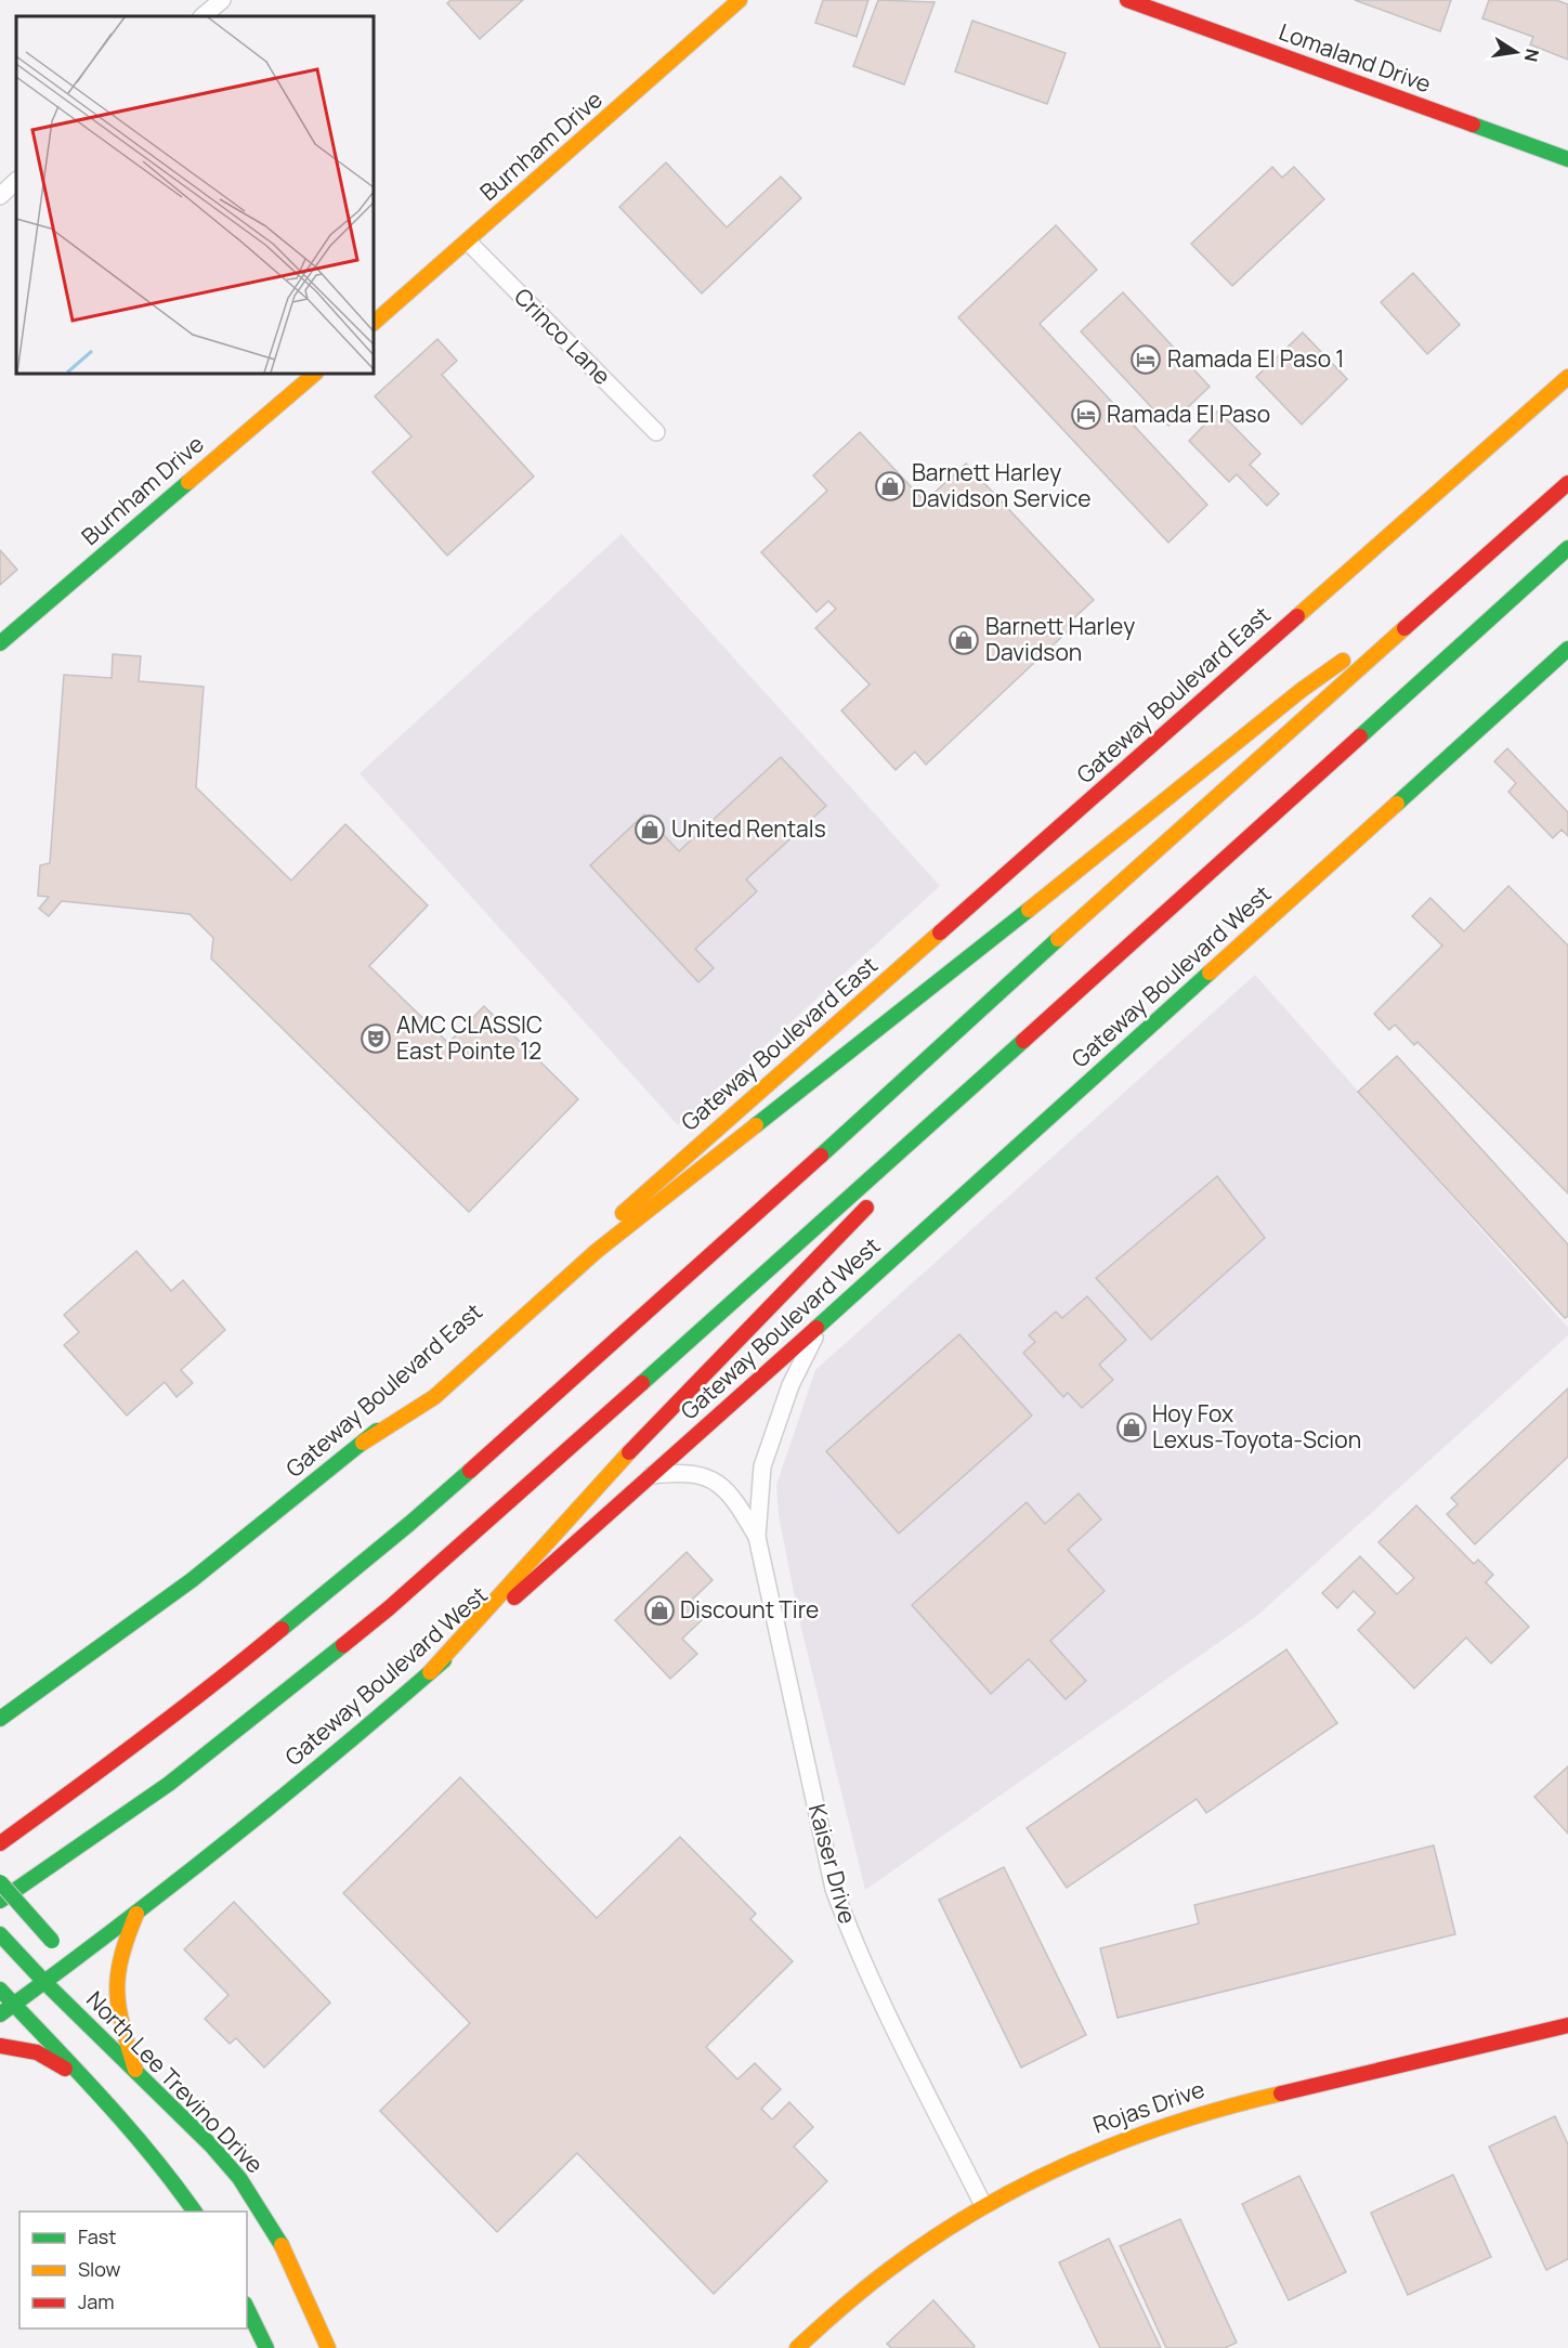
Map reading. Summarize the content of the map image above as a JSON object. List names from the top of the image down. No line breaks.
{"streets":{"main road":["Lomaland Drive","Burnham Drive","Gateway Boulevard East","Gateway Boulevard West","North Lee Trevino Drive","Rojas Drive"],"street":["Crinco Lane","Kaiser Drive"]},"crossings":[["Burnham Drive","Crinco Lane"],["Gateway Boulevard West","Kaiser Drive"],["Gateway Boulevard West","North Lee Trevino Drive"],["Kaiser Drive","Rojas Drive"]],"places":{"hotel":["Ramada El Paso 1","Ramada El Paso"],"shop":["Barnett Harley Davidson Service","Barnett Harley Davidson","United Rentals","Hoy Fox Lexus-Toyota-Scion","Discount Tire"],"theatre":["AMC CLASSIC East Pointe 12"]},"legend":["Fast","Slow","Jam"],"north":"right"}
